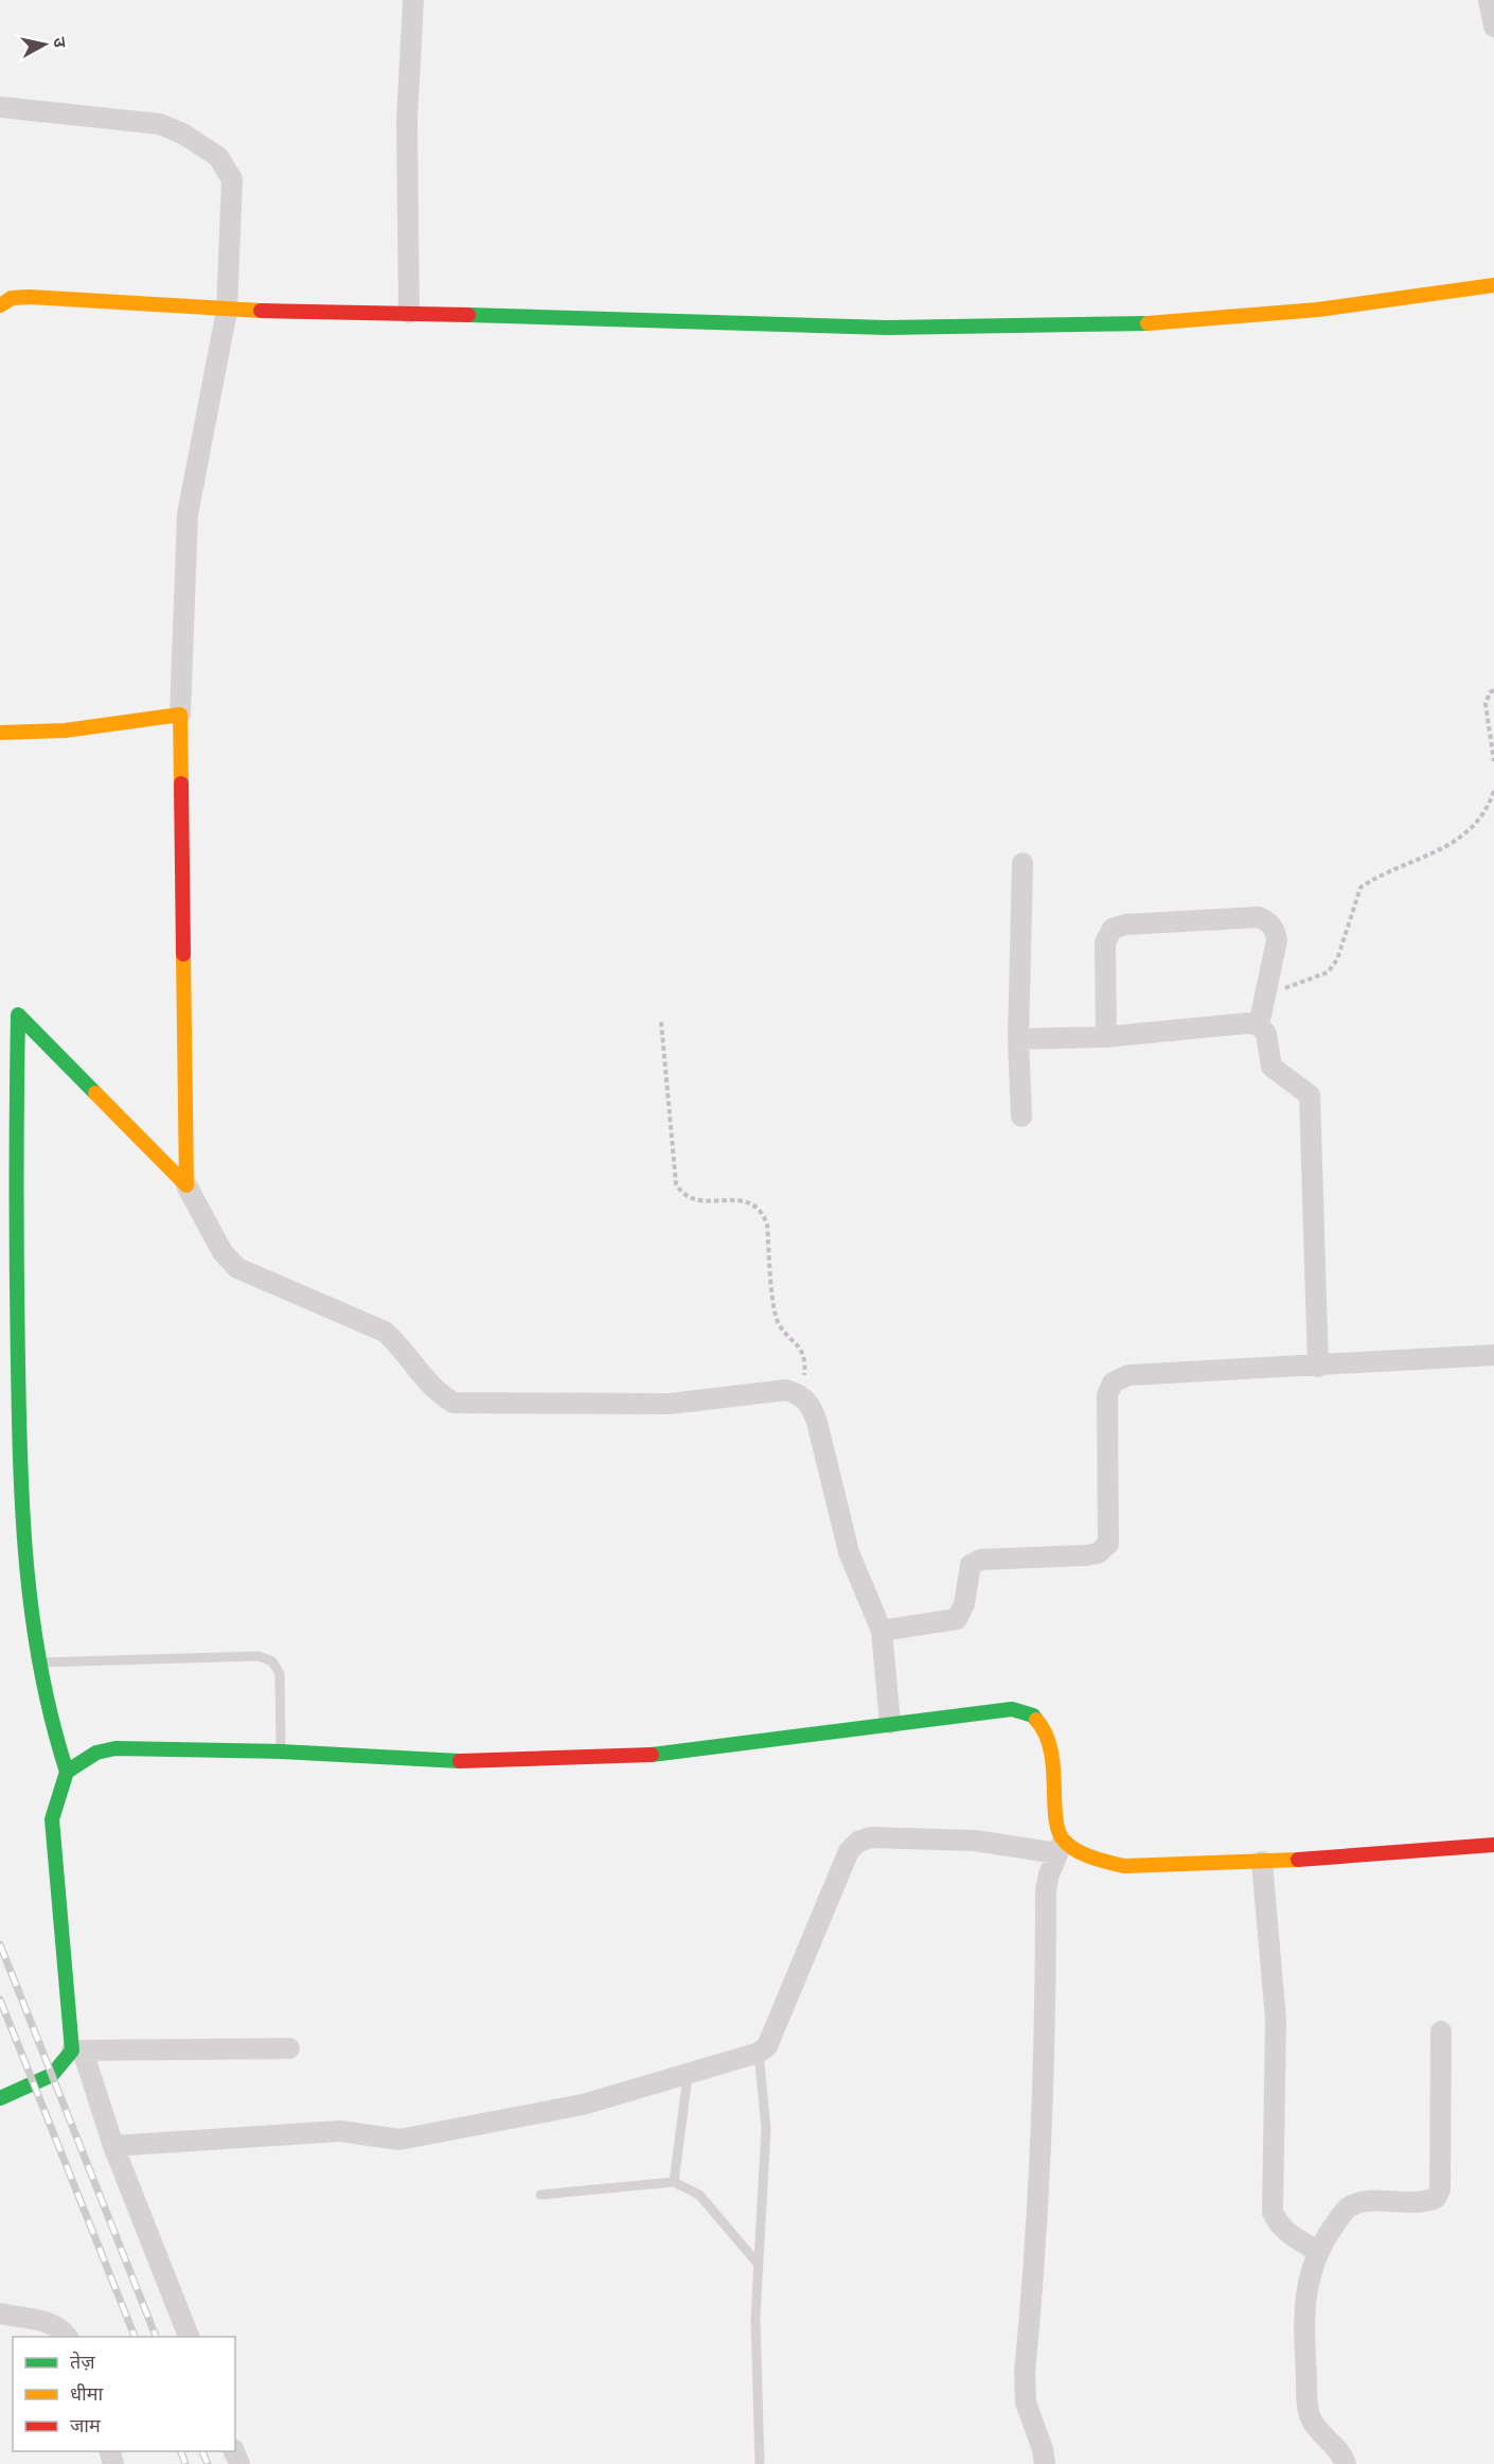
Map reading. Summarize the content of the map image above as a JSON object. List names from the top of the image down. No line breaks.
{"legend":["तेज़","धीमा","जाम"],"north":"right"}
